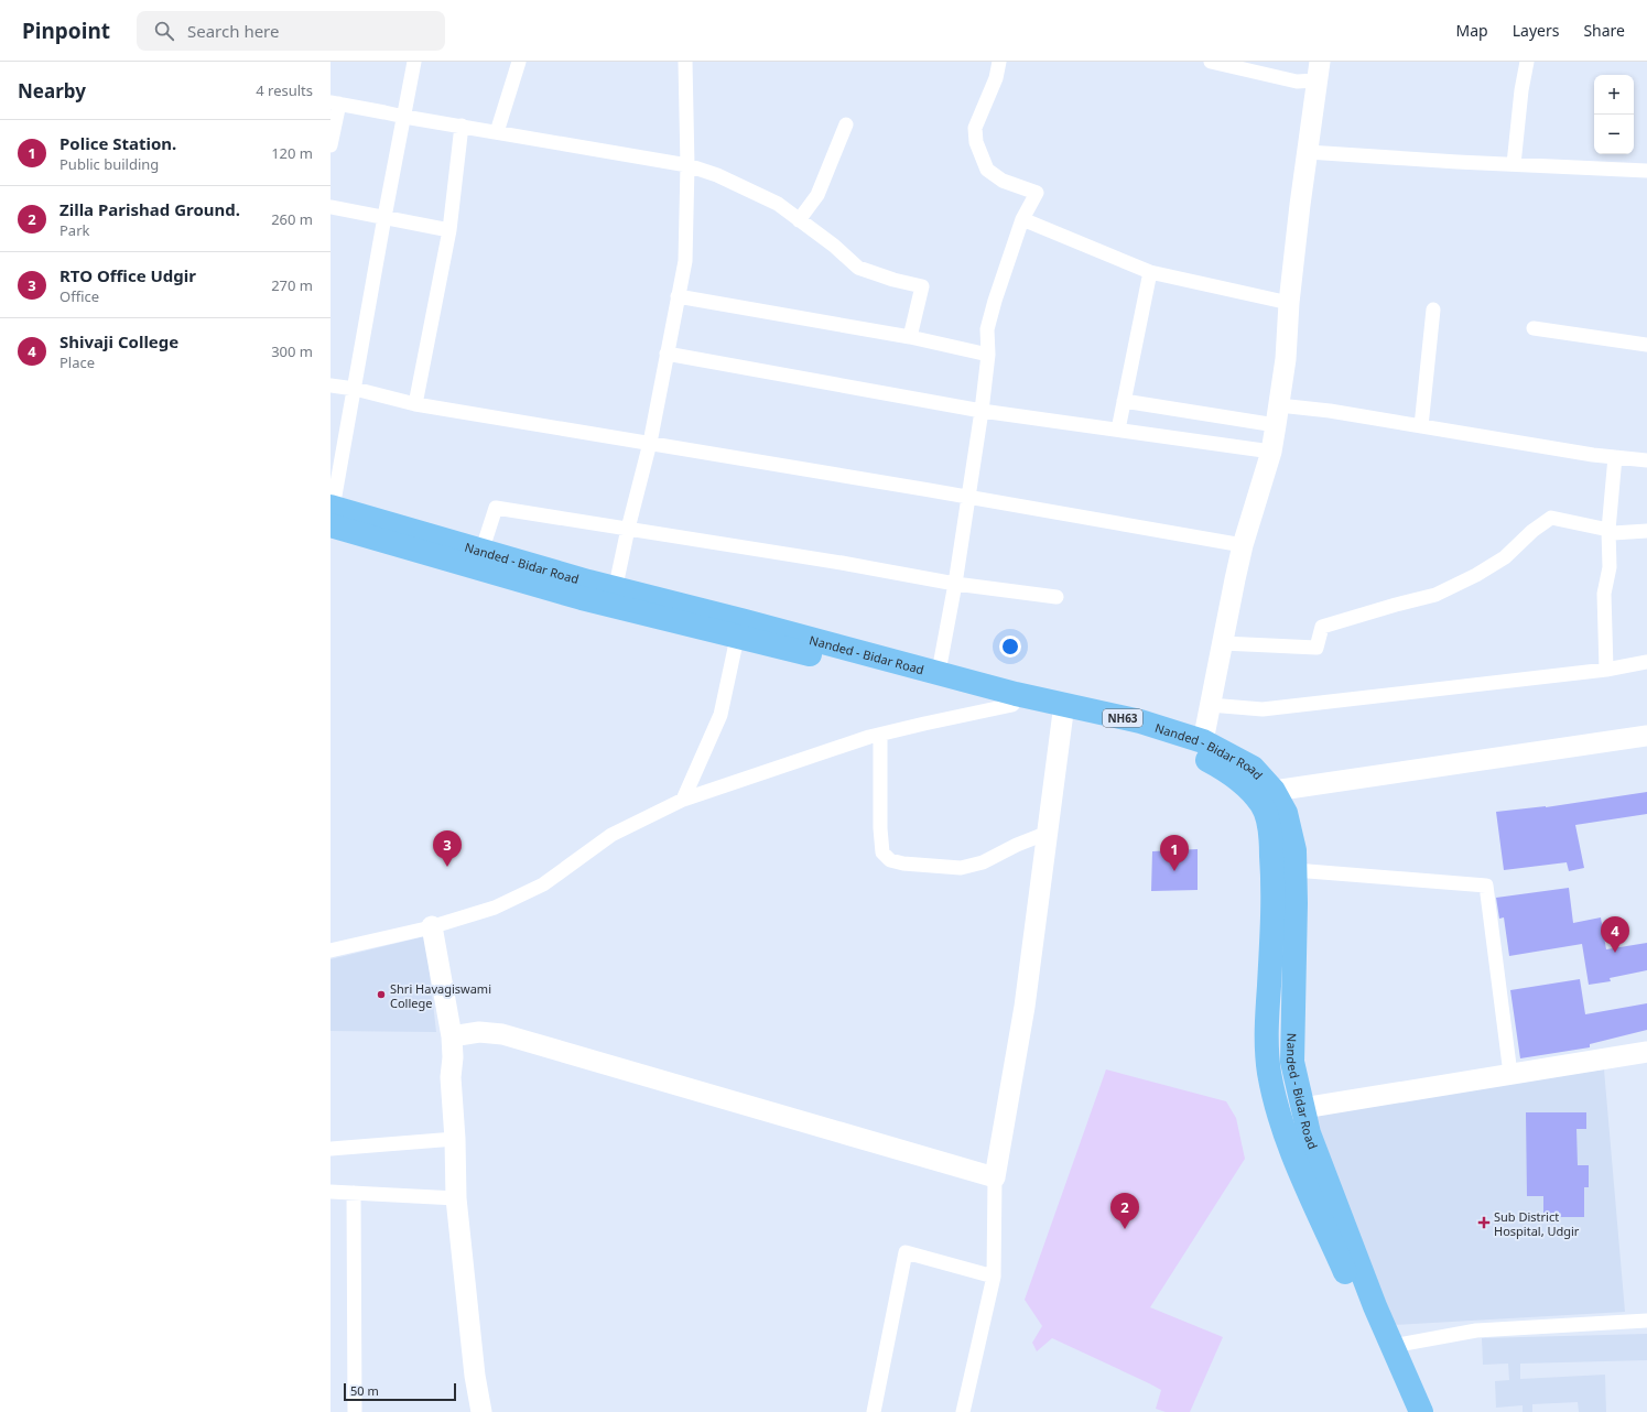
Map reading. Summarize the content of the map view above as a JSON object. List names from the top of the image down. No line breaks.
{"streets":{"highway":["Nanded - Bidar Road","NH63"]},"places":{"other":["Shri Havagiswami College"],"health":["Sub District Hospital, Udgir"]},"scale_bar":"50 m","page":{"header":"Pinpoint","search":"Search here","nav":["Map","Layers","Share"],"heading":["Nearby","4 results"],"map_buttons":["+","−"],"list":[{"mark":"1","name":"Police Station.","note":"Public building","value":"120 m"},{"mark":"2","name":"Zilla Parishad Ground.","note":"Park","value":"260 m"},{"mark":"3","name":"RTO Office Udgir","note":"Office","value":"270 m"},{"mark":"4","name":"Shivaji College","note":"Place","value":"300 m"}],"pins":["3","1","4","2"],"scale":"50 m"}}
